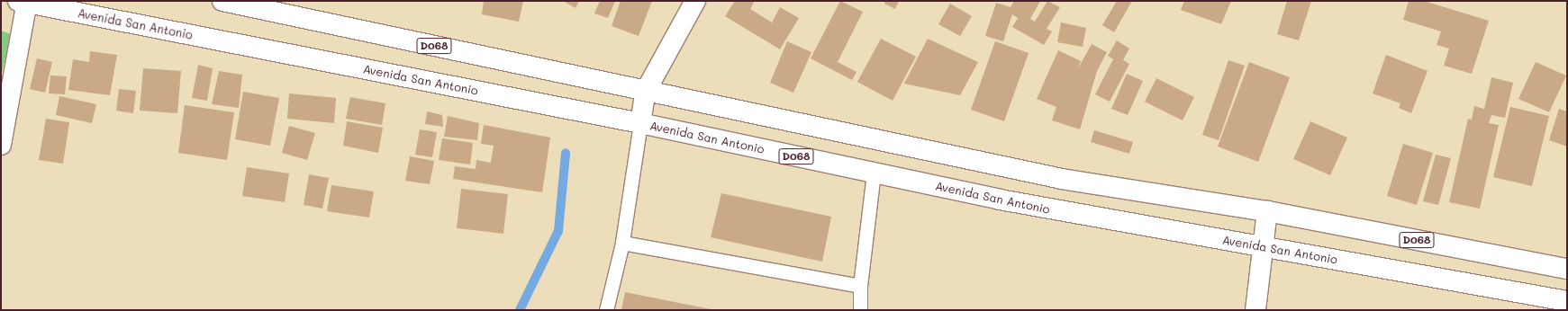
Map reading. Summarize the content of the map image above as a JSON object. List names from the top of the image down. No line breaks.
{"streets":{"main road":["Avenida San Antonio","D068"]}}
